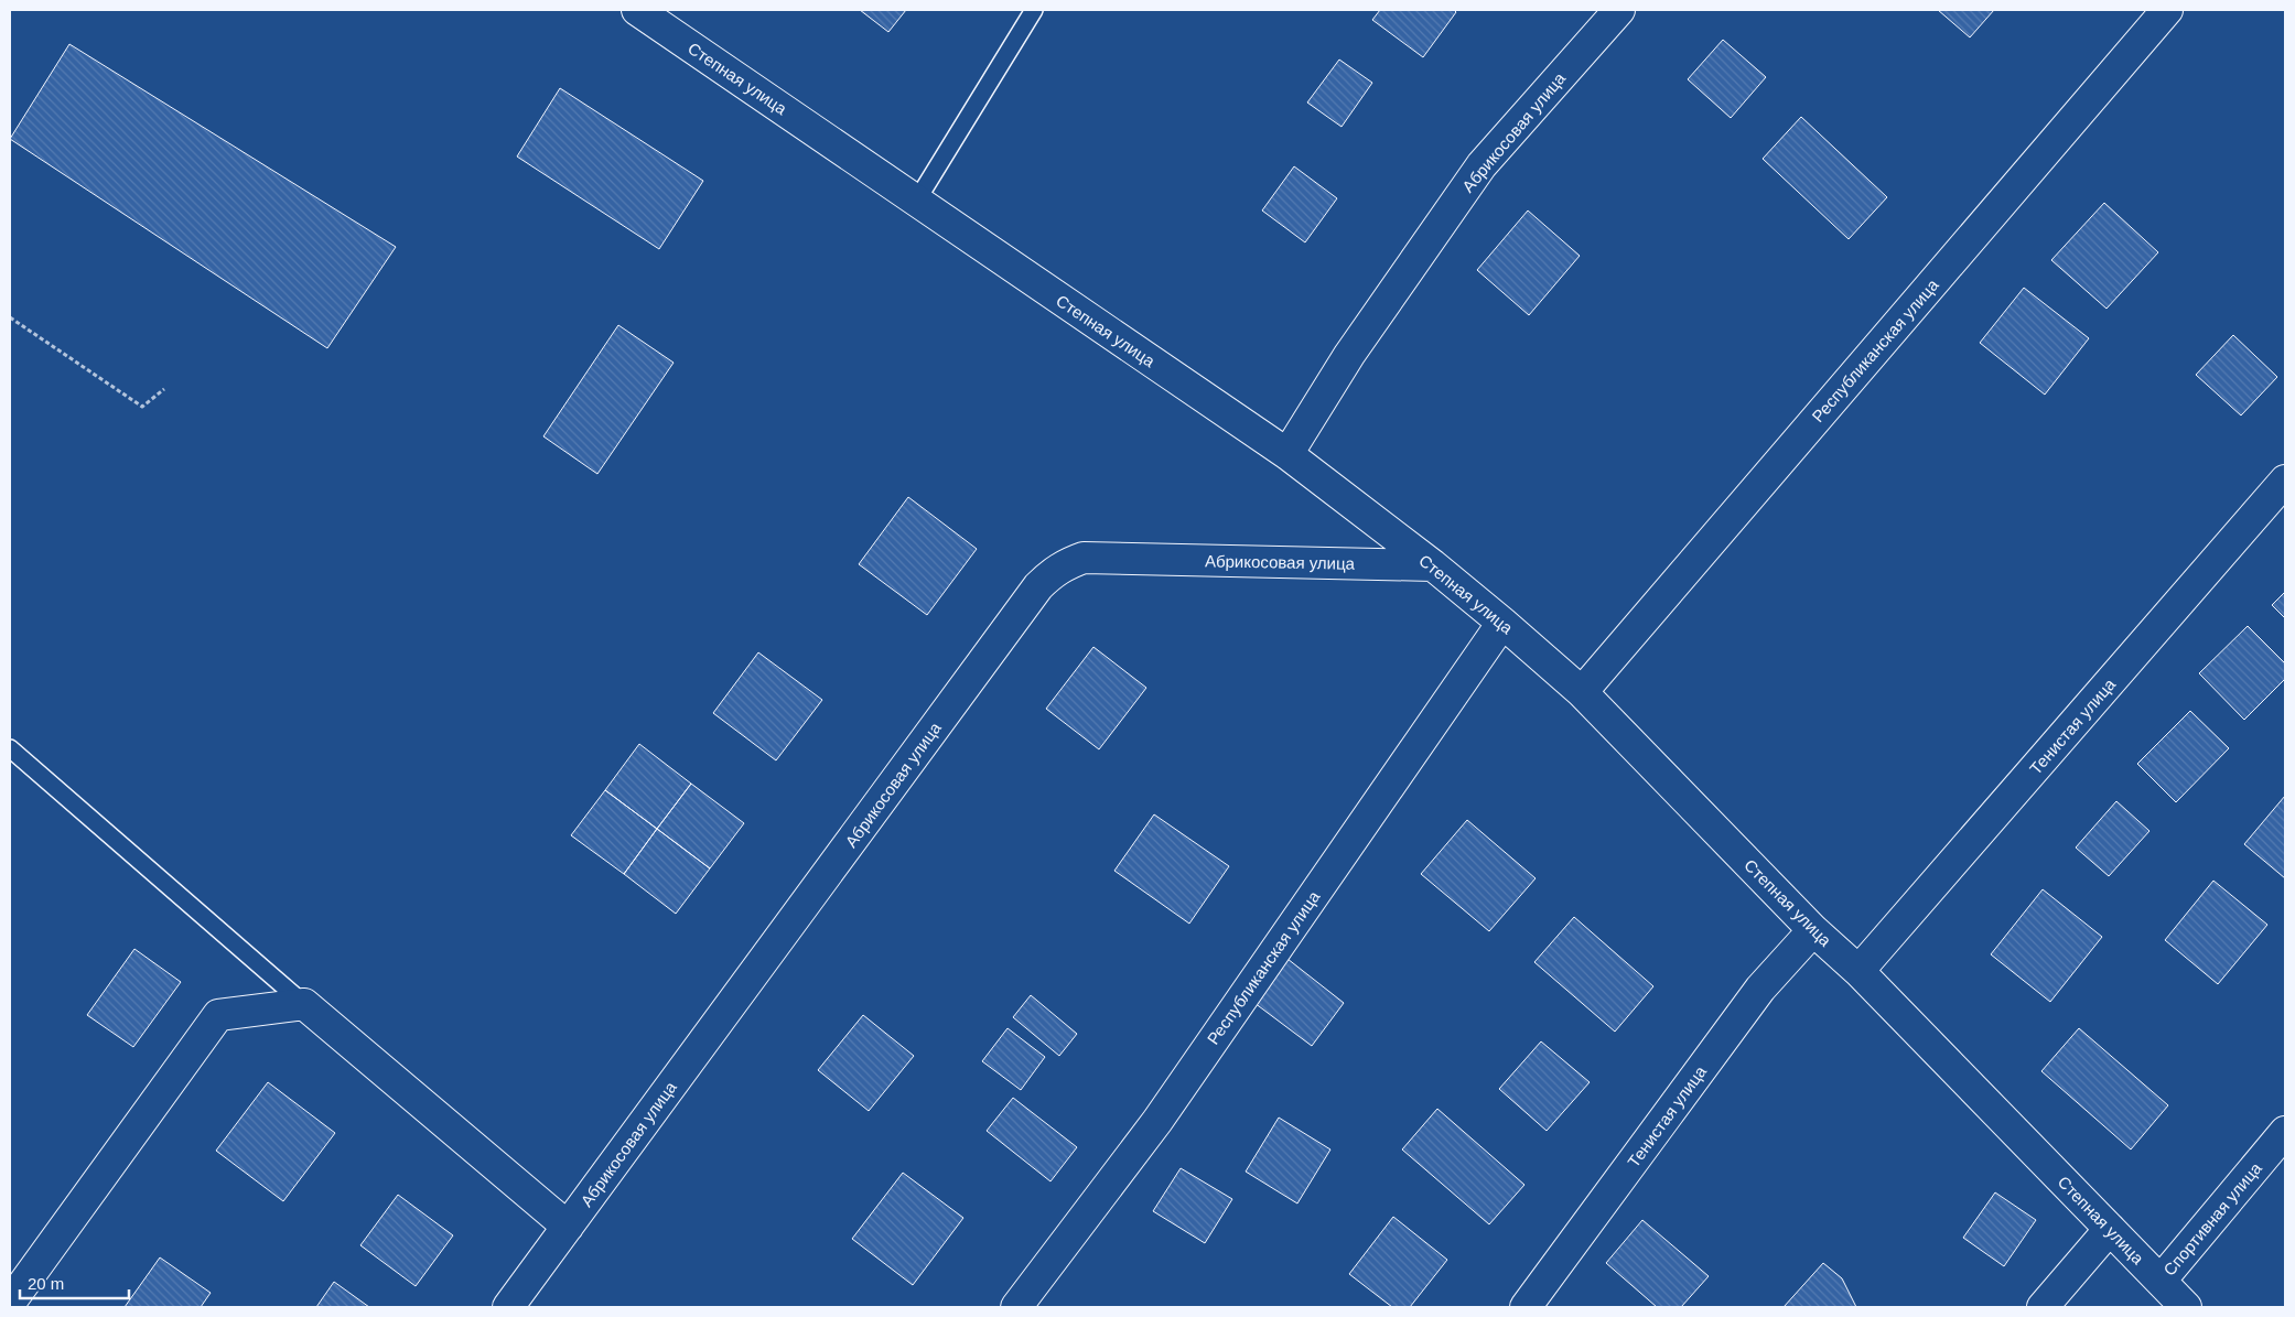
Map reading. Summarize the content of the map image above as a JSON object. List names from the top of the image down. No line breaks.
{"streets":{"street":["Степная улица","Абрикосовая улица","Республиканская улица","Тенистая улица","Спортивная улица"]},"crossings":[["Степная улица","Абрикосовая улица"],["Степная улица","Республиканская улица"],["Степная улица","Тенистая улица"],["Степная улица","Спортивная улица"]],"scale_bar":"20 m"}
